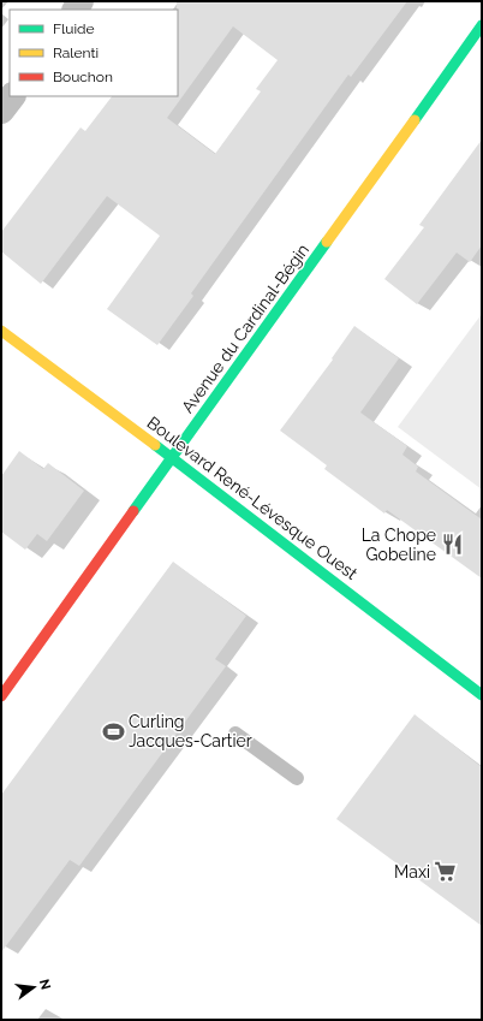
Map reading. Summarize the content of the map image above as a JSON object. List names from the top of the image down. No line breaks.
{"streets":{"street":["Avenue du Cardinal-Bégin","Boulevard René-Lévesque Ouest"]},"crossings":[["Avenue du Cardinal-Bégin","Boulevard René-Lévesque Ouest"]],"places":{"restaurant":["La Chope Gobeline"],"sports":["Curling Jacques-Cartier"],"supermarket":["Maxi"]},"legend":["Fluide","Ralenti","Bouchon"],"north":"right"}
